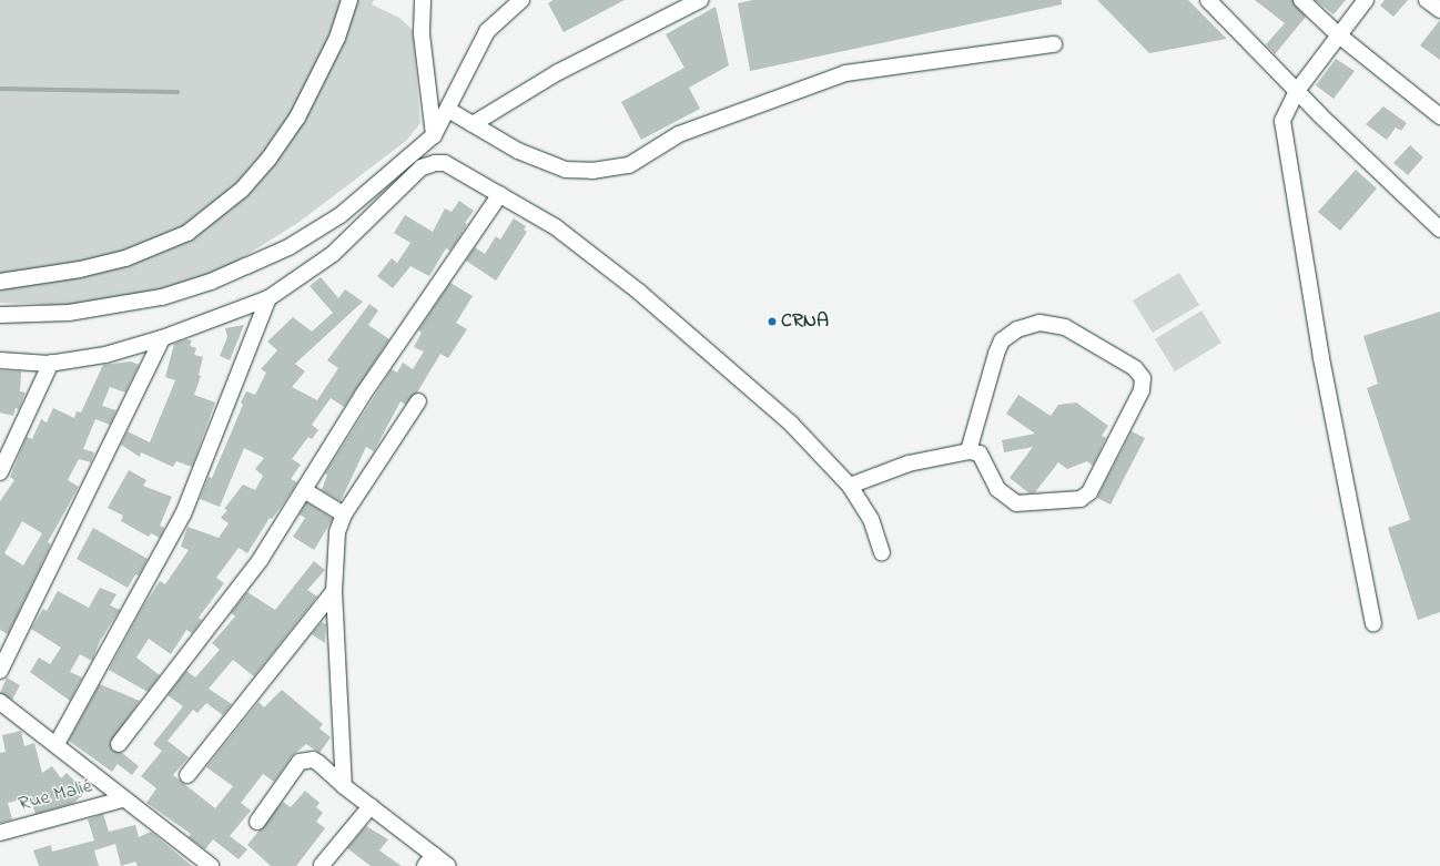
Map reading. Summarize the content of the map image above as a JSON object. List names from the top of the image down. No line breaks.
{"streets":{"street":["Rue Malié"]},"places":["CRNA"]}
